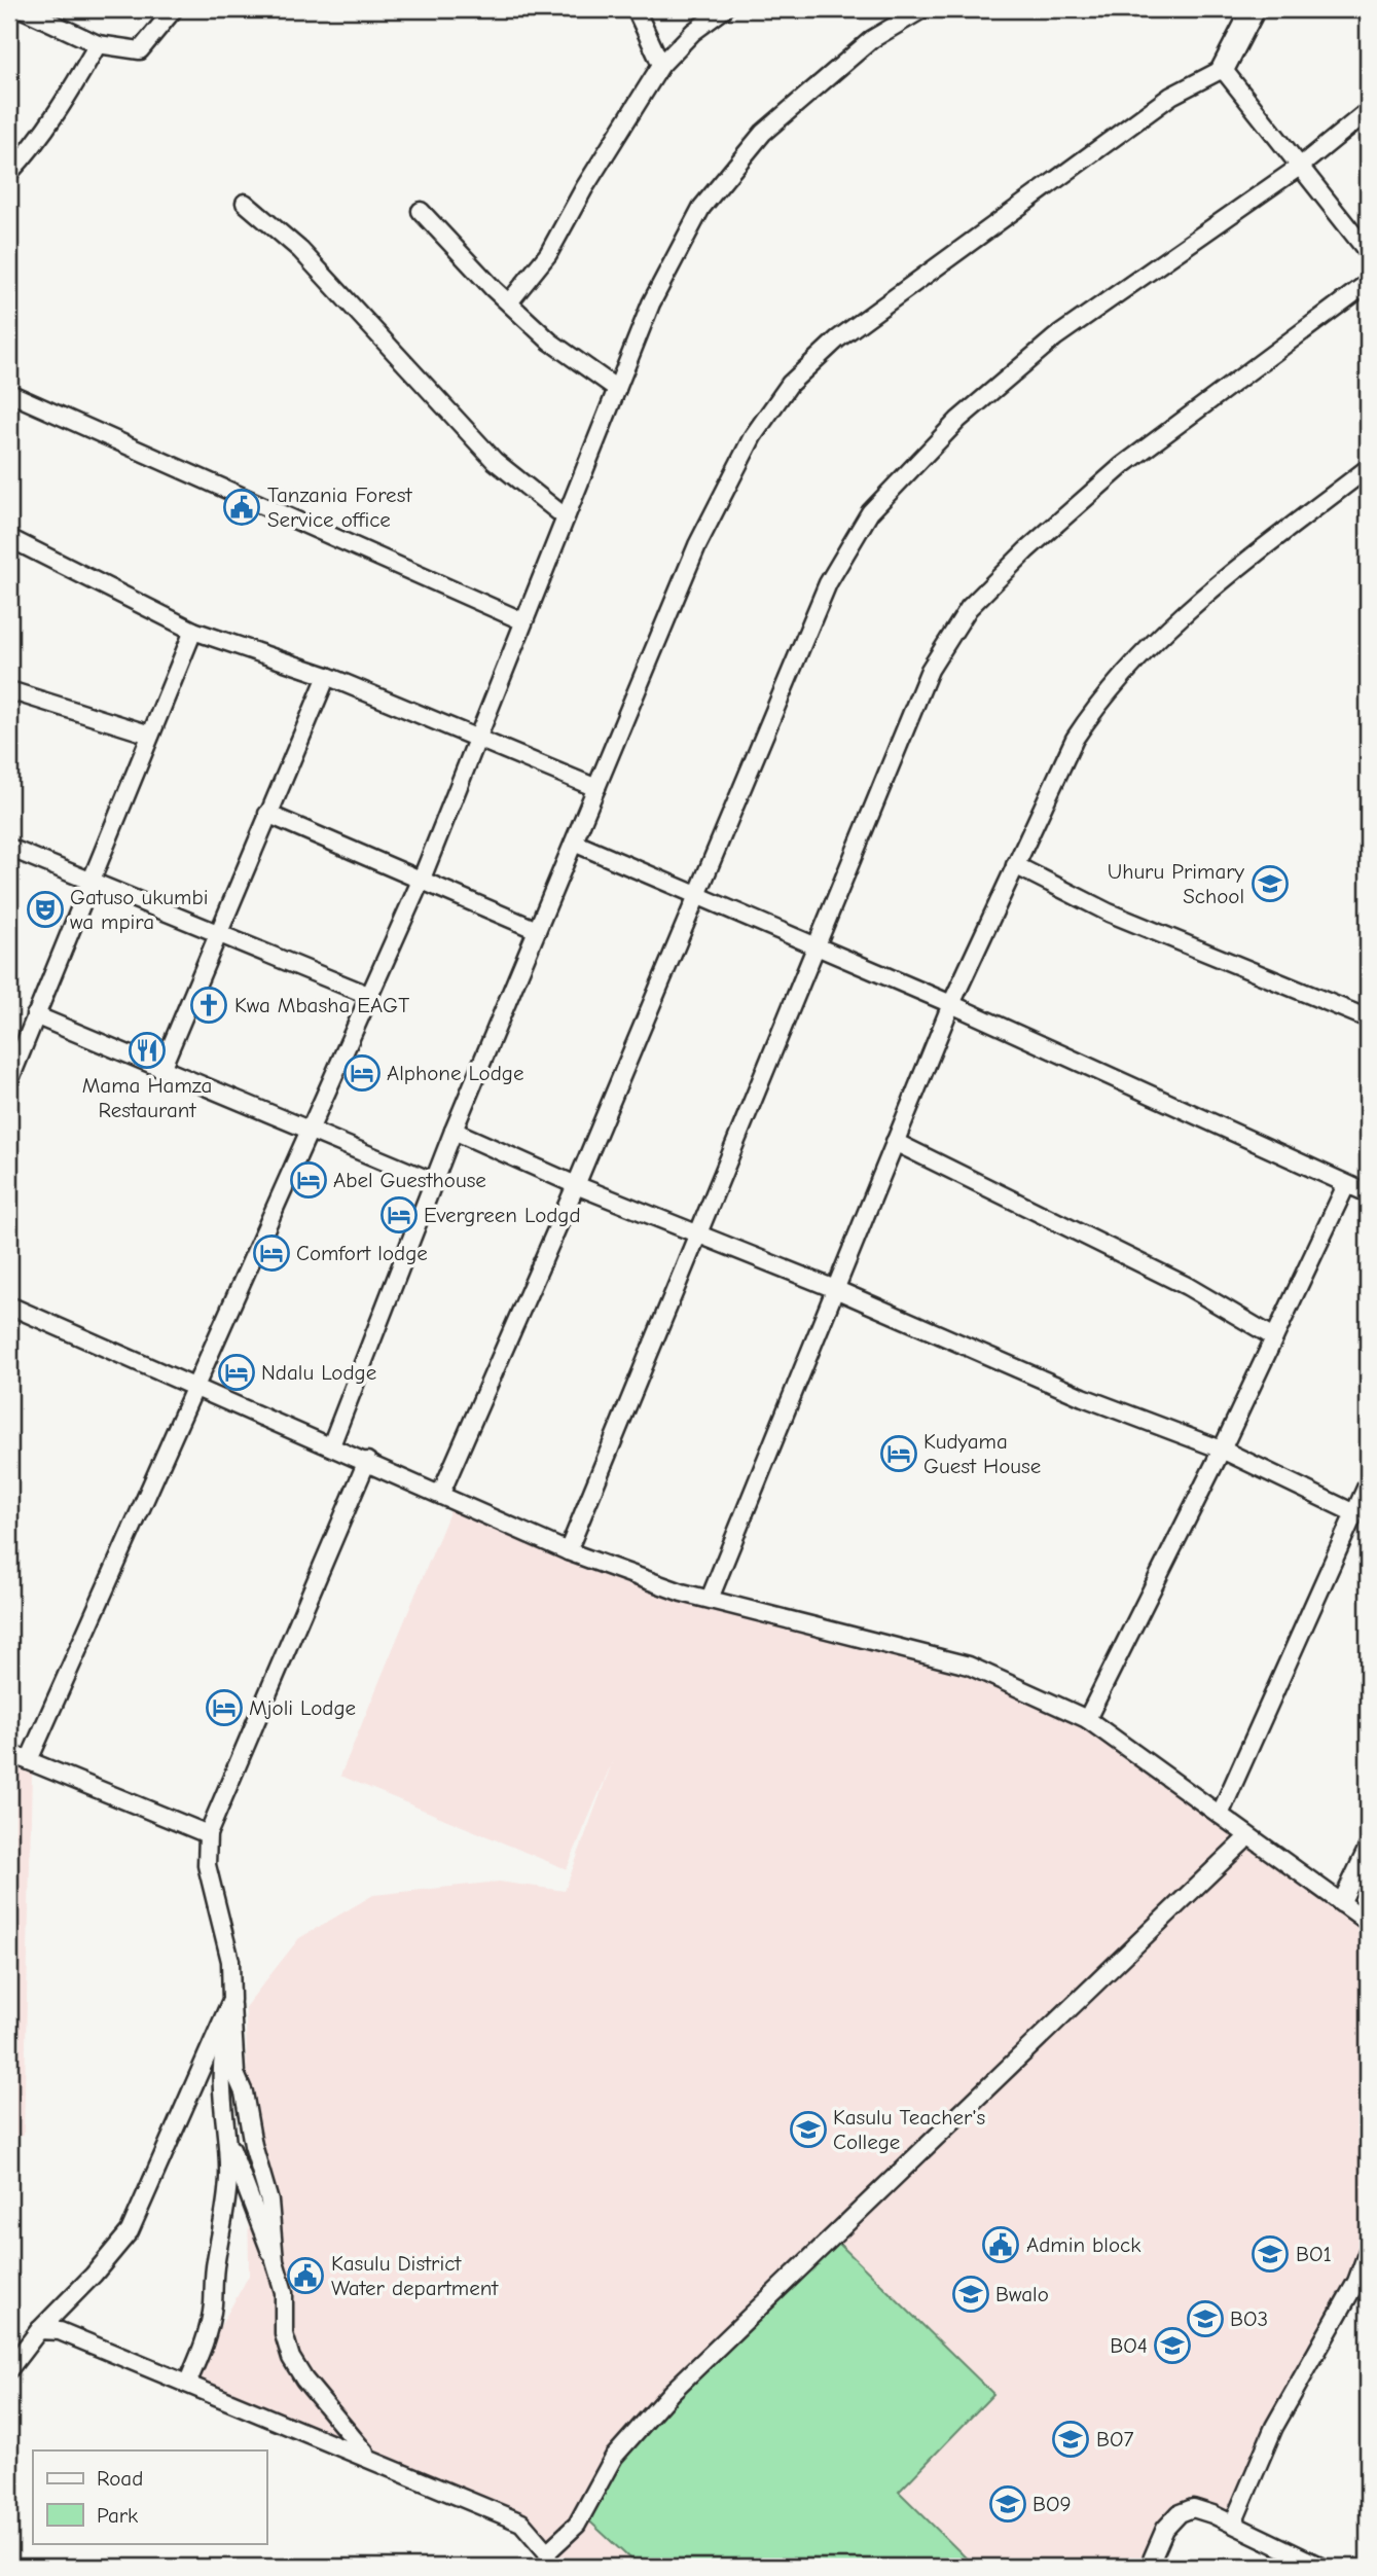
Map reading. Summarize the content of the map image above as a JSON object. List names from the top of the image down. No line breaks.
{"places":{"public building":["Tanzania Forest Service office","Admin block","Kasulu District Water department"],"school or university":["Uhuru Primary School","Kasulu Teacher's College","BO1","Bwalo","BO3","BO4","BO7","BO9"],"theatre":["Gatuso ukumbi wa mpira"],"church":["Kwa Mbasha EAGT"],"restaurant":["Mama Hamza Restaurant"],"hotel":["Alphone Lodge","Abel Guesthouse","Evergreen Lodgd","Comfort lodge","Ndalu Lodge","Kudyama Guest House","Mjoli Lodge"]},"legend":["Road","Park"]}
